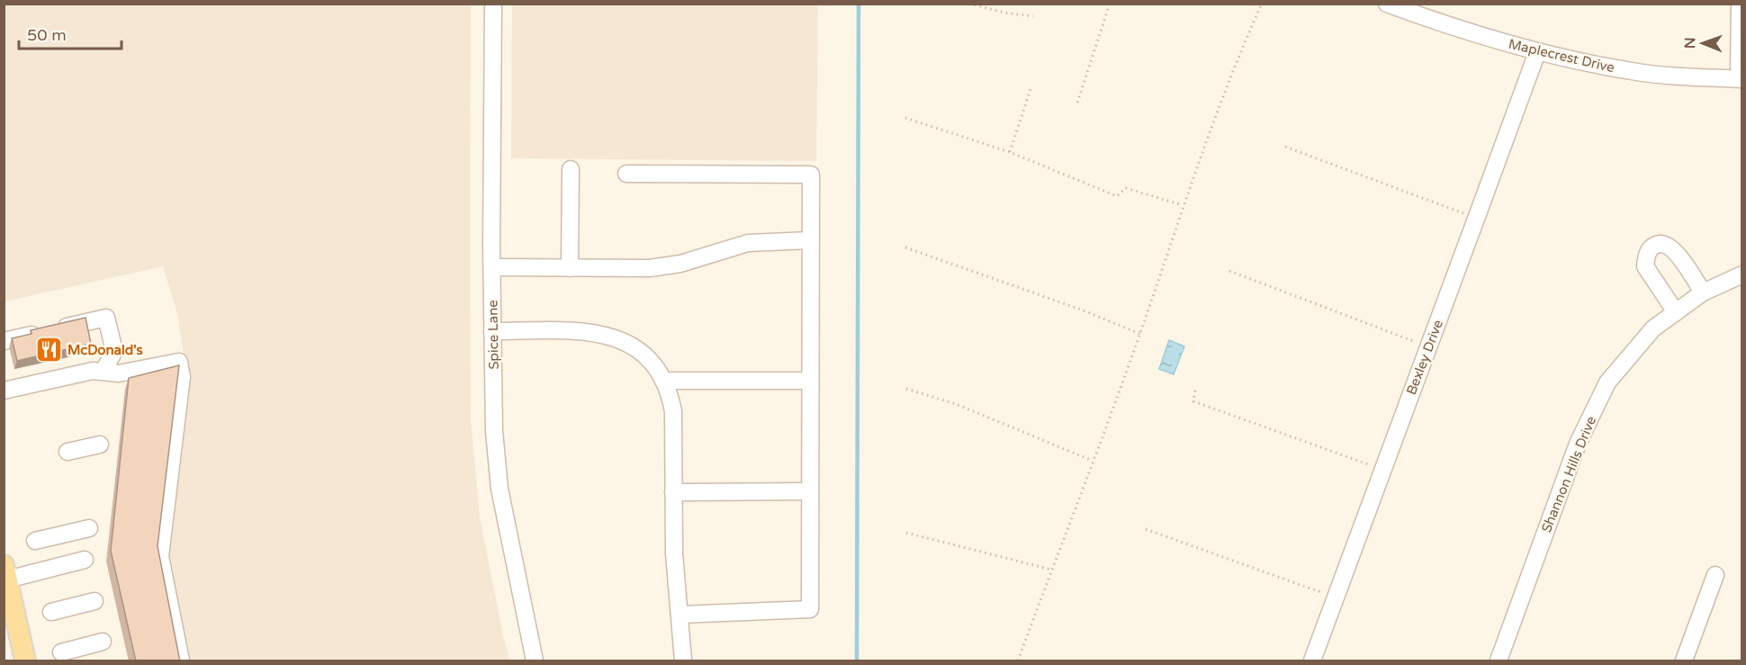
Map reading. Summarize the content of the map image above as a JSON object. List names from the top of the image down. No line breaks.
{"streets":{"street":["Maplecrest Drive","Spice Lane","Bexley Drive","Shannon Hills Drive"]},"crossings":[["Maplecrest Drive","Bexley Drive"]],"places":{"restaurant":["McDonald's"]},"scale_bar":"50 m","north":"left"}
